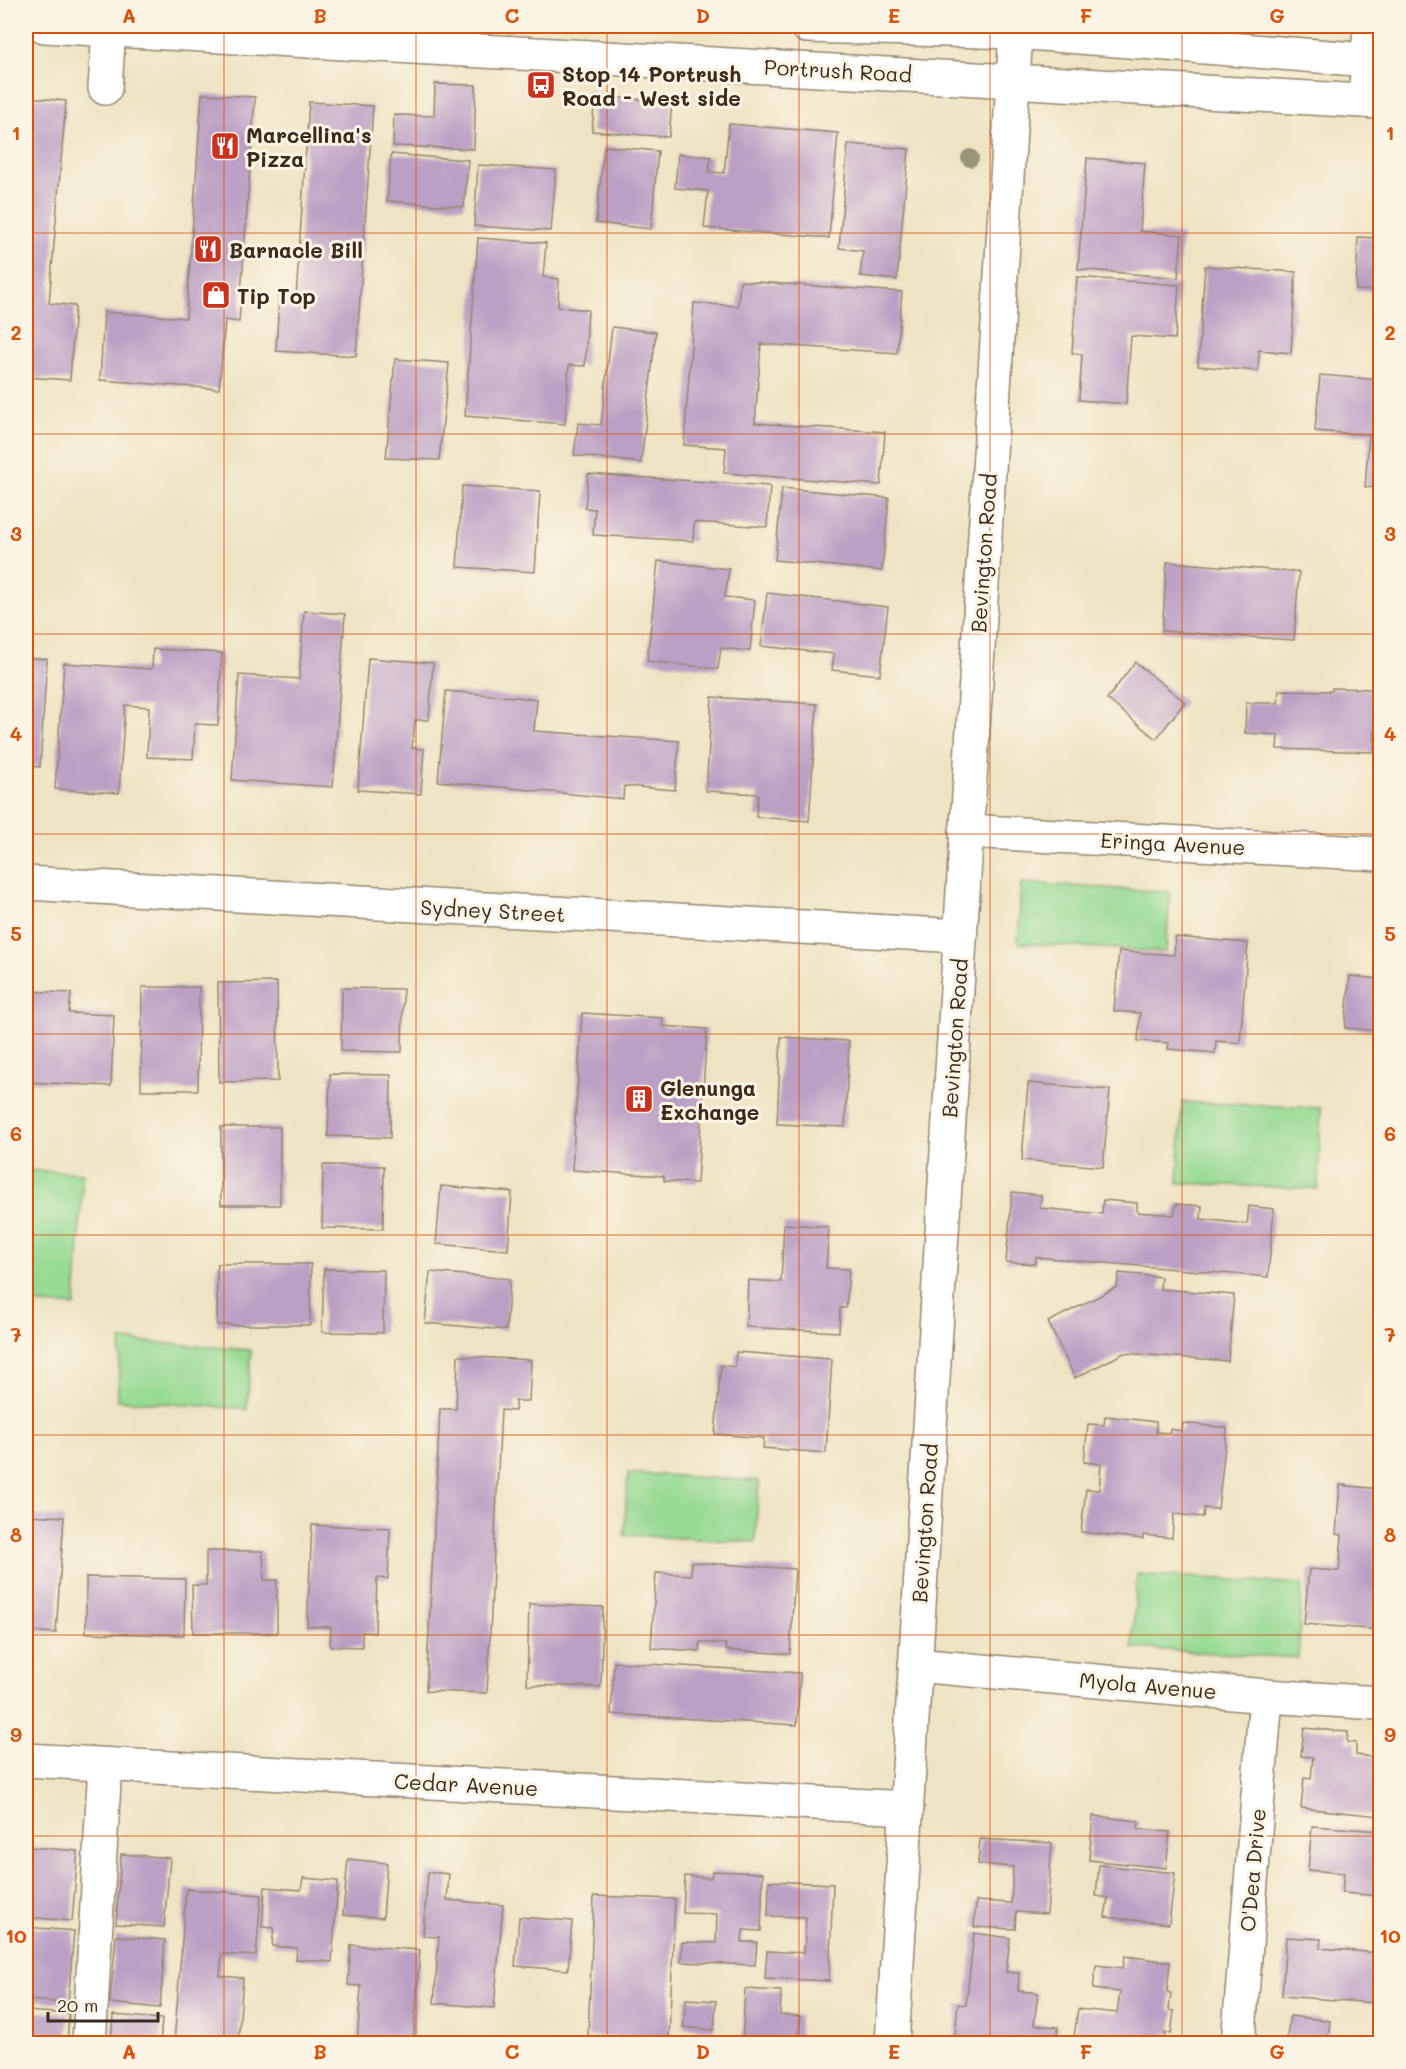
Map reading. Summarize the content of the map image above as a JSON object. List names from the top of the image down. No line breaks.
{"streets":{"main road":["Portrush Road","Bevington Road","Eringa Avenue","Sydney Street","Myola Avenue","Cedar Avenue","O'Dea Drive"]},"crossings":[["Portrush Road","Bevington Road"],["Bevington Road","Eringa Avenue"],["Bevington Road","Sydney Street"],["Bevington Road","Myola Avenue"],["Bevington Road","Cedar Avenue"],["Myola Avenue","O'Dea Drive"]],"places":{"bus stop":["Stop 14 Portrush Road - West side"],"restaurant":["Marcellina's Pizza","Barnacle Bill"],"shop":["Tip Top"],"building":["Glenunga Exchange"]},"scale_bar":"20 m","grid":{"columns":["A","B","C","D","E","F","G"],"rows":["1","2","3","4","5","6","7","8","9","10"]}}
